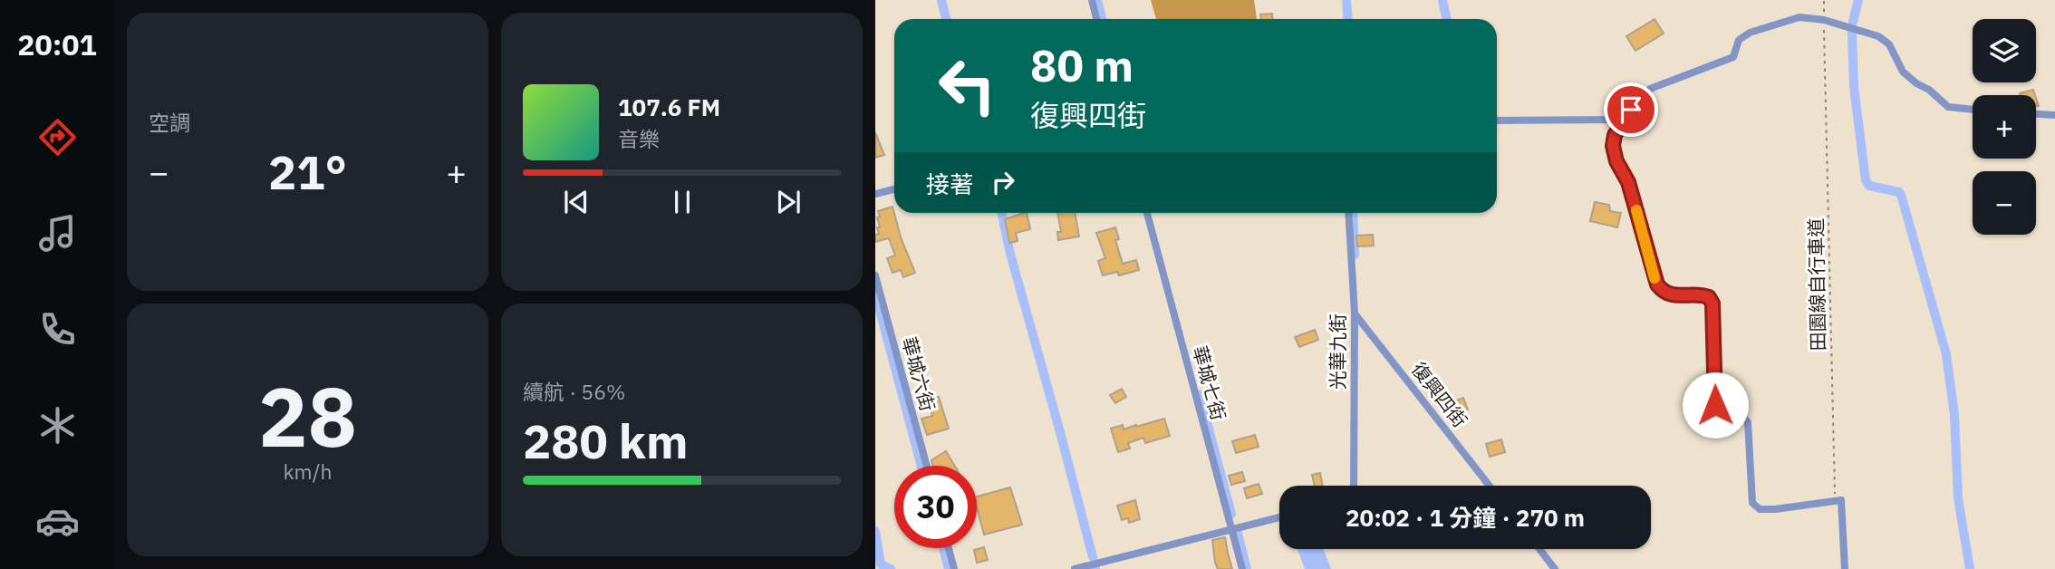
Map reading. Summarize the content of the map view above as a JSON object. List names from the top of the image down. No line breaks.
{"streets":{"street":["光華九街","華城六街","華城七街","復興四街"],"path":["田園線自行車道"]},"crossings":[["光華九街","復興四街"]],"page":{"tabs":"20:01","tile":["空調",["28","km/h"],["續航 · 56%","280 km"]],"map_buttons":["+","−"],"turn":["80 m","復興四街"],"song":["107.6 FM","音樂"],"heat":["−","21°","+"],"then":"接著","limit":"30","trip":"20:02 · 1 分鐘 · 270 m"}}
